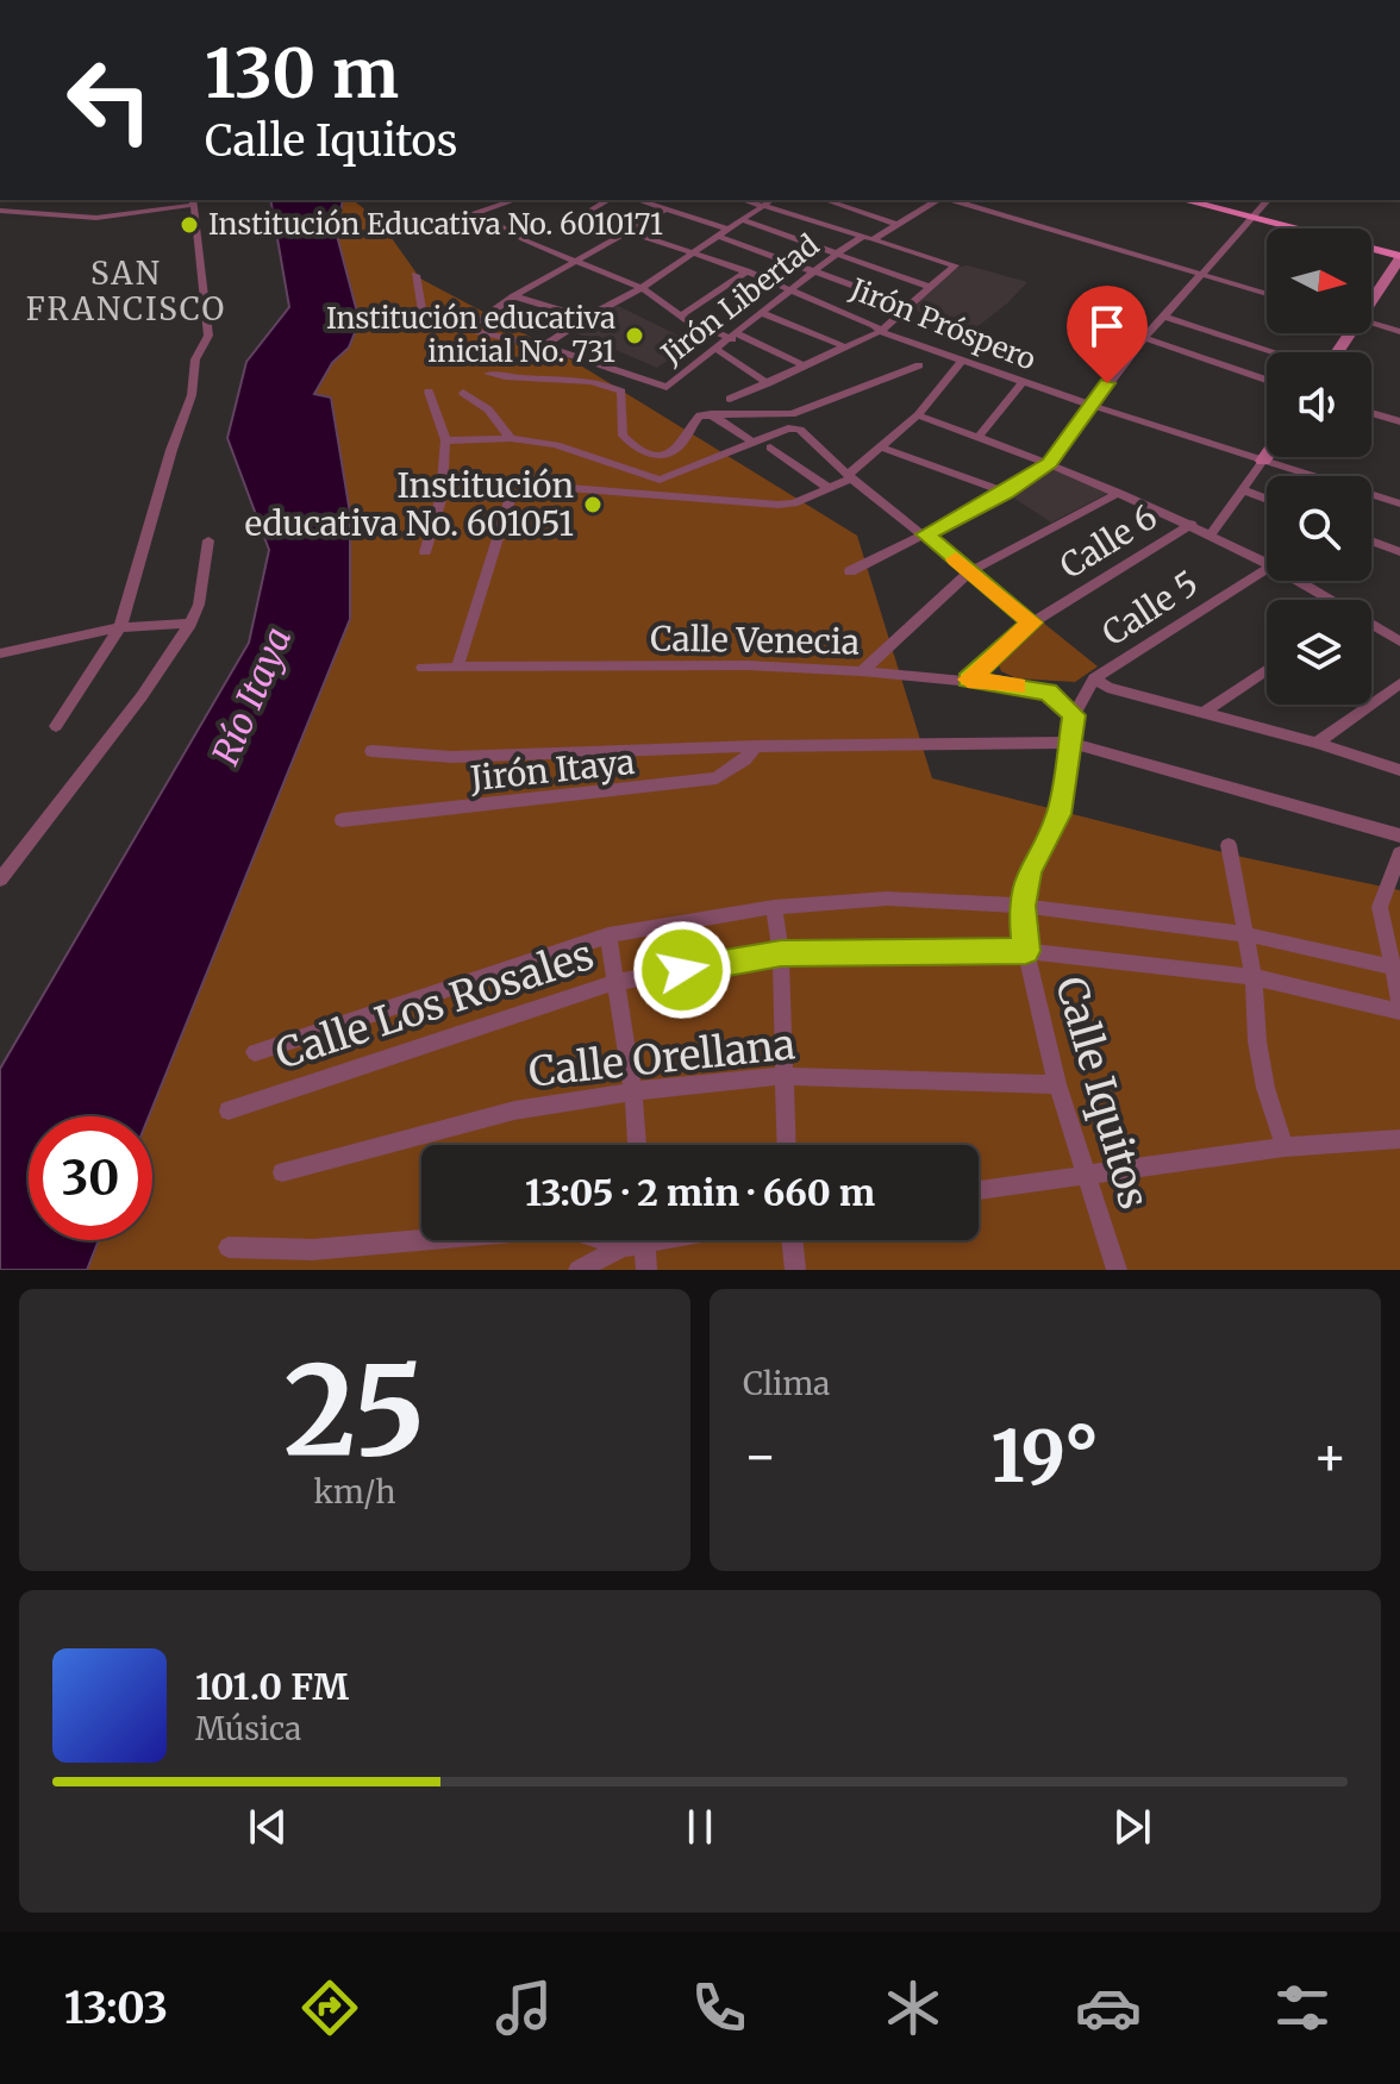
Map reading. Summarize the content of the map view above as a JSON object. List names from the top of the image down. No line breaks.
{"streets":{"street":["Jirón Libertad","Jirón Próspero","Calle 6","Calle 5","Calle Venecia","Jirón Itaya","Calle Los Rosales","Calle Orellana","Calle Iquitos"]},"crossings":[["Jirón Libertad","Jirón Próspero"],["Calle 6","Calle Venecia"],["Calle 5","Calle Venecia"],["Calle 5","Calle Iquitos"],["Calle Venecia","Calle Iquitos"],["Jirón Itaya","Calle Iquitos"],["Calle Los Rosales","Calle Iquitos"],["Calle Orellana","Calle Iquitos"]],"districts":["SAN FRANCISCO"],"water":["Río Itaya"],"places":["Institución Educativa No. 6010171","Institución educativa inicial No. 731","Institución educativa No. 601051"],"north":"right","page":{"turn":["130 m","Calle Iquitos"],"limit":"30","trip":"13:05 · 2 min · 660 m","tile":[["25","km/h"],"Clima"],"heat":["−","19°","+"],"song":["101.0 FM","Música"],"tabs":"13:03"}}
